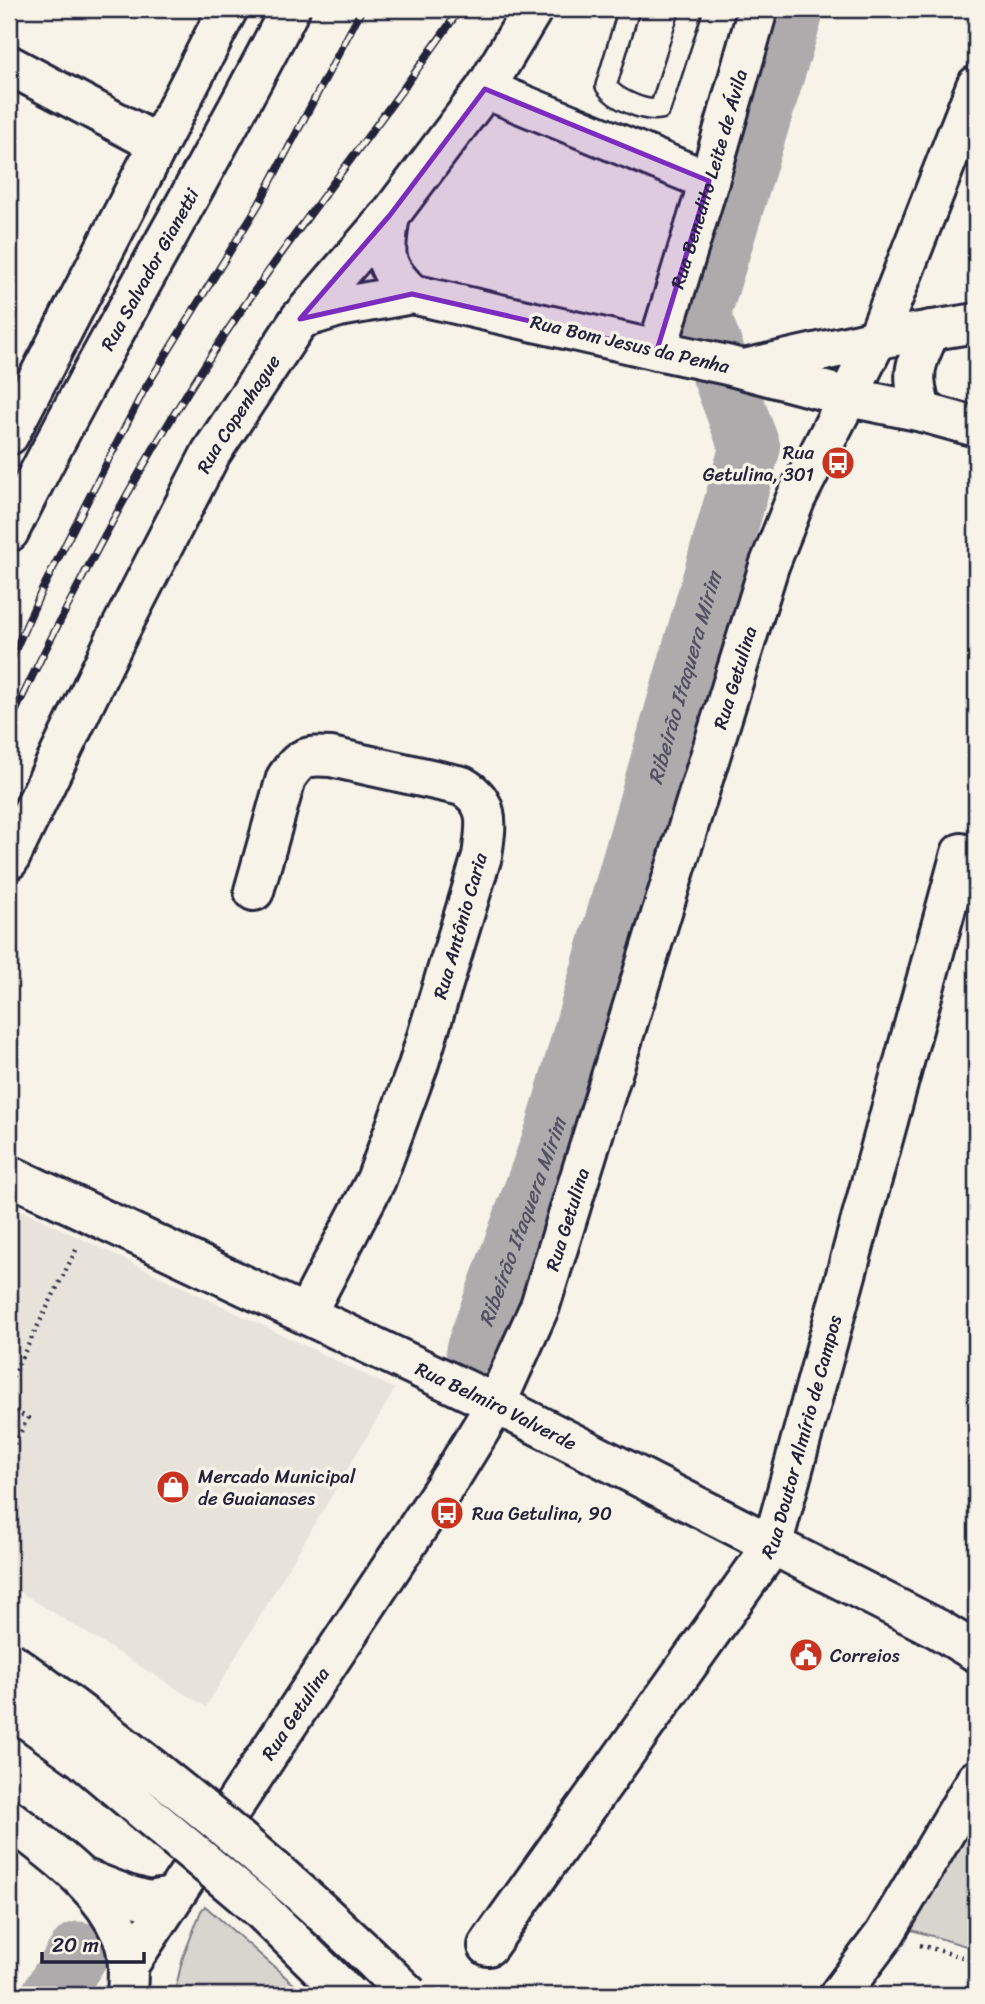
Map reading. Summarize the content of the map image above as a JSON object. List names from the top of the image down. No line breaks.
{"streets":{"main road":["Rua Benedito Leite de Ávila","Rua Salvador Gianetti","Rua Bom Jesus da Penha","Rua Copenhague","Rua Getulina","Rua Antônio Caria","Rua Belmiro Valverde","Rua Doutor Almírio de Campos"]},"crossings":[["Rua Benedito Leite de Ávila","Rua Bom Jesus da Penha"],["Rua Bom Jesus da Penha","Rua Copenhague"],["Rua Bom Jesus da Penha","Rua Getulina"],["Rua Getulina","Rua Belmiro Valverde"],["Rua Antônio Caria","Rua Belmiro Valverde"],["Rua Belmiro Valverde","Rua Doutor Almírio de Campos"]],"water":["Ribeirão Itaquera Mirim"],"places":{"bus stop":["Rua Getulina, 301","Rua Getulina, 90"],"shop":["Mercado Municipal de Guaianases"],"public building":["Correios"]},"scale_bar":"20 m"}
